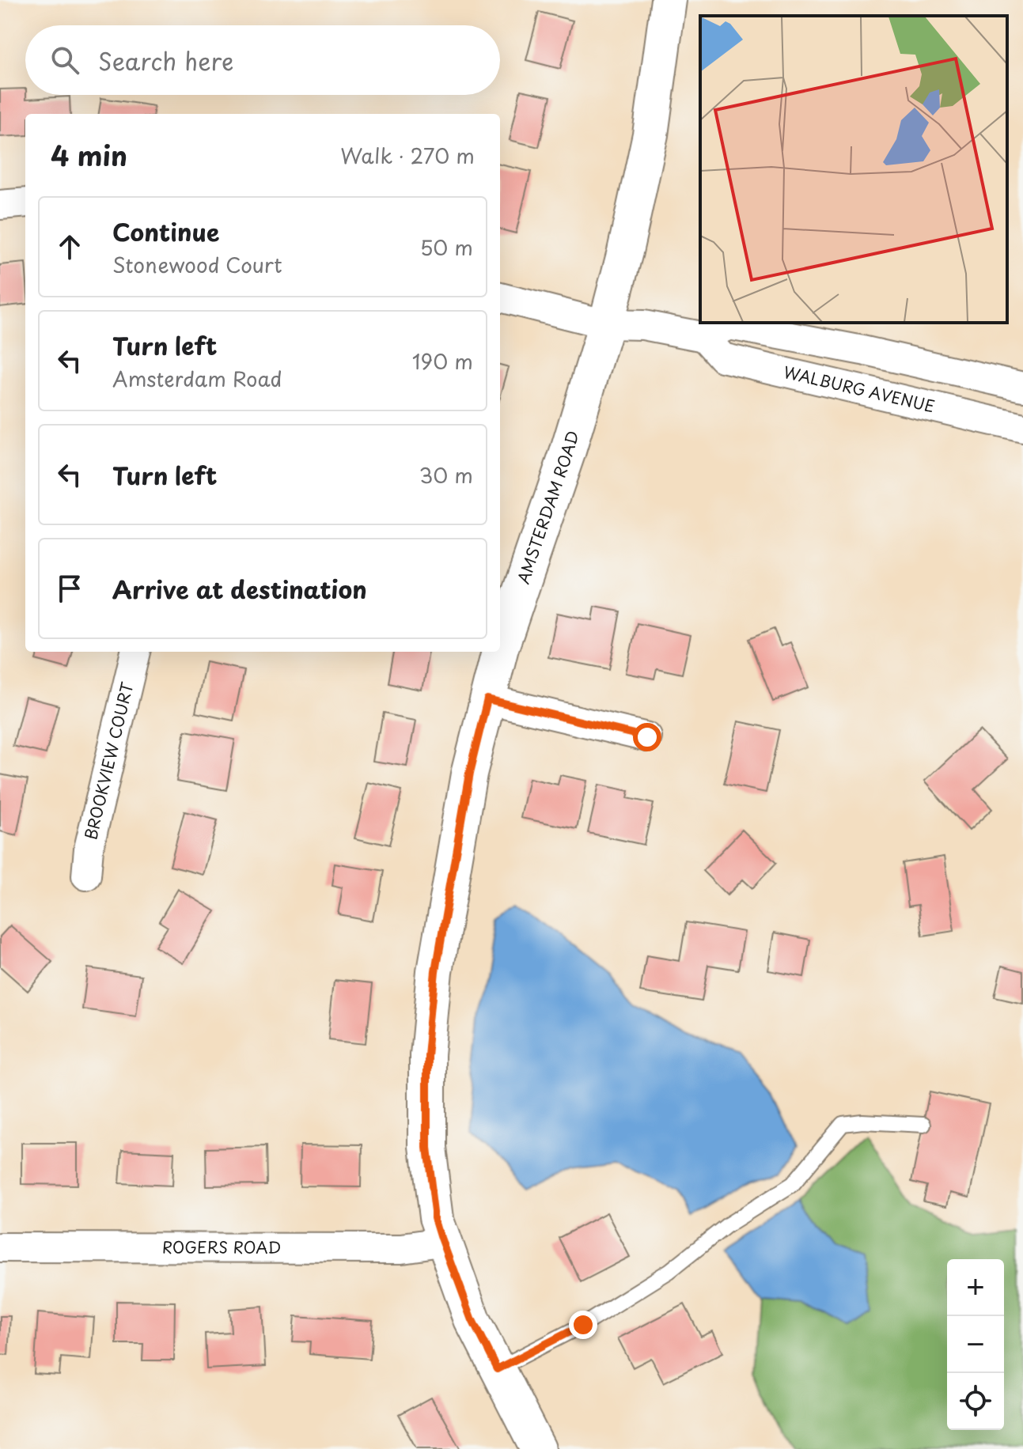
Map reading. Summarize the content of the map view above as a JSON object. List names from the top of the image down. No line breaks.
{"streets":{"main road":["AMSTERDAM ROAD"],"street":["WALBURG AVENUE","BROOKVIEW COURT","ROGERS ROAD"]},"crossings":[["AMSTERDAM ROAD","ROGERS ROAD"]],"page":{"search":"Search here","heading":["4 min","Walk · 270 m"],"list":[["Continue","Stonewood Court","50 m"],["Turn left","Amsterdam Road","190 m"],["Turn left","30 m"],"Arrive at destination"],"map_buttons":["+","−"]}}
